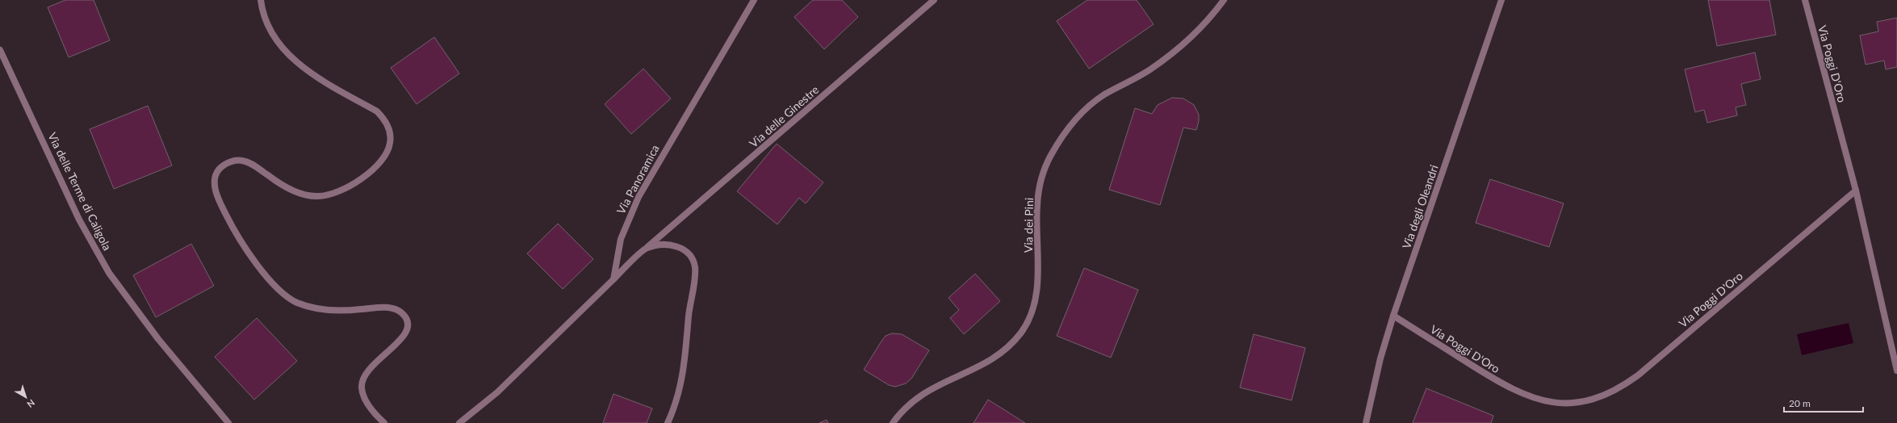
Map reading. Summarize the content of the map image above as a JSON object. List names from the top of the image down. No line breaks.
{"streets":{"street":["Via Poggi D'Oro","Via delle Ginestre","Via Panoramica","Via delle Terme di Caligola","Via degli Oleandri","Via dei Pini"]},"crossings":[["Via Poggi D'Oro","Via degli Oleandri"]],"scale_bar":"20 m","north":"bottom right"}
